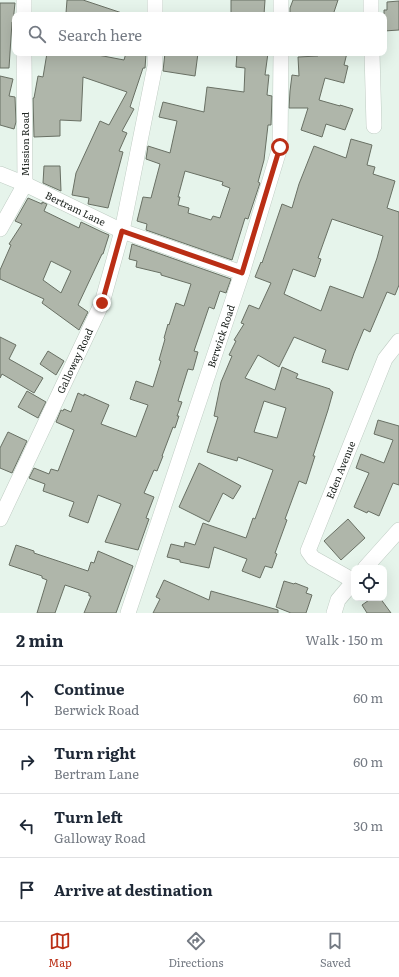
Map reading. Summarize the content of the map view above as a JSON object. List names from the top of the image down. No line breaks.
{"streets":{"street":["Mission Road","Bertram Lane","Berwick Road","Galloway Road","Eden Avenue"]},"crossings":[["Mission Road","Bertram Lane"],["Bertram Lane","Berwick Road"],["Bertram Lane","Galloway Road"]],"page":{"search":"Search here","heading":["2 min","Walk · 150 m"],"list":[["Continue","Berwick Road","60 m"],["Turn right","Bertram Lane","60 m"],["Turn left","Galloway Road","30 m"],"Arrive at destination"],"nav":["Map","Directions","Saved"]}}
